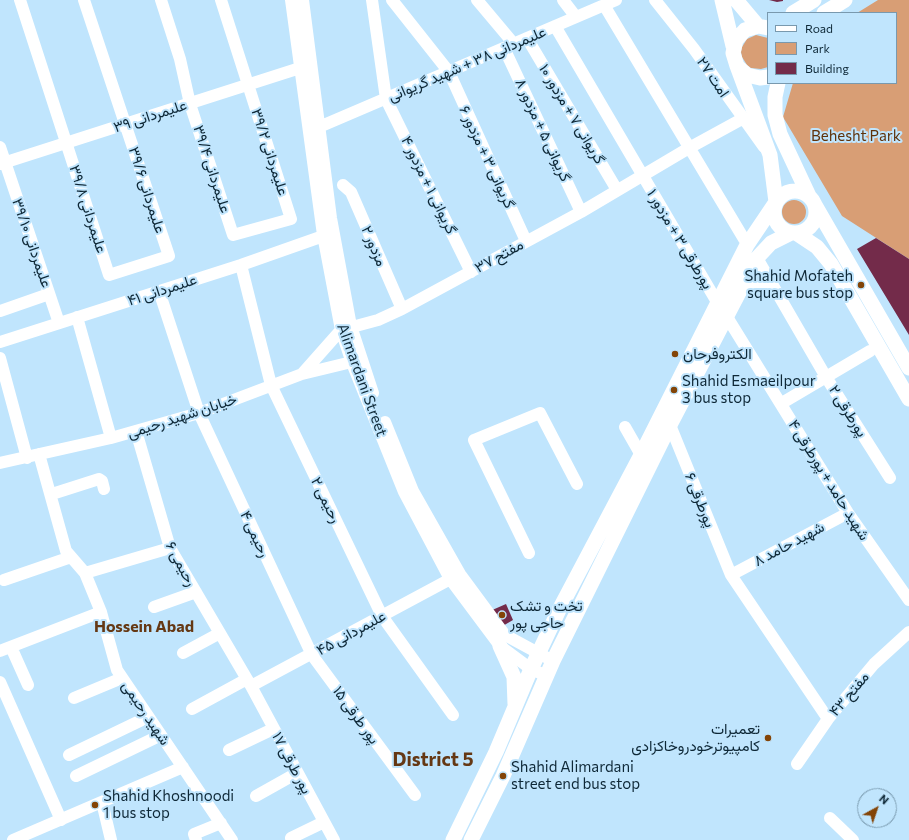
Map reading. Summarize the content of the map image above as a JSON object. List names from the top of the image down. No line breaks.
{"streets":{"street":["علیمردانی ۳۸ + شهید گریوانی","امت ۲۷","گریوانی ۷ + مزدور ۱۰","علیمردانی ۳۹","گریوانی ۵ + مزدور ۸","علیمردانی ۳۹/۲","گریوانی ۳ + مزدور ۶","علیمردانی ۳۹/۴","گریوانی ۱ + مزدور ۴","علیمردانی ۳۹/۶","علیمردانی ۳۹/۸","پورطرقی ۳ + مزدور ۱","علیمردانی ۳۹/۱۰","مزدور ۲","مفتح ۳۷","علیمردانی ۴۱","Alimardani Street","پورطرقی ۲","خیابان شهید رحیمی","شهید حامد + پورطرقی ۴","رحیمی ۲","پورطرقی ۶","رحیمی ۴","شهید حامد ۸","رحیمی ۶","علیمردانی ۴۵","مفتح ۴۳","شهید رحیمی","پور طرقی ۱۵","پور طرقی ۱۷"]},"crossings":[["علیمردانی ۳۸ + شهید گریوانی","گریوانی ۷ + مزدور ۱۰"],["علیمردانی ۳۸ + شهید گریوانی","گریوانی ۵ + مزدور ۸"],["علیمردانی ۳۸ + شهید گریوانی","گریوانی ۳ + مزدور ۶"],["علیمردانی ۳۸ + شهید گریوانی","گریوانی ۱ + مزدور ۴"],["علیمردانی ۳۸ + شهید گریوانی","پورطرقی ۳ + مزدور ۱"],["علیمردانی ۳۸ + شهید گریوانی","Alimardani Street"],["امت ۲۷","مفتح ۳۷"],["گریوانی ۷ + مزدور ۱۰","مفتح ۳۷"],["علیمردانی ۳۹","علیمردانی ۳۹/۲"],["علیمردانی ۳۹","علیمردانی ۳۹/۴"],["علیمردانی ۳۹","علیمردانی ۳۹/۶"],["علیمردانی ۳۹","علیمردانی ۳۹/۸"],["علیمردانی ۳۹","علیمردانی ۳۹/۱۰"],["علیمردانی ۳۹","Alimardani Street"],["گریوانی ۵ + مزدور ۸","مفتح ۳۷"],["علیمردانی ۳۹/۲","علیمردانی ۳۹/۴"],["گریوانی ۳ + مزدور ۶","مفتح ۳۷"],["گریوانی ۱ + مزدور ۴","مفتح ۳۷"],["علیمردانی ۳۹/۶","علیمردانی ۳۹/۸"],["پورطرقی ۳ + مزدور ۱","مفتح ۳۷"],["علیمردانی ۳۹/۱۰","علیمردانی ۴۱"],["مزدور ۲","مفتح ۳۷"],["مفتح ۳۷","Alimardani Street"],["علیمردانی ۴۱","Alimardani Street"],["علیمردانی ۴۱","رحیمی ۲"],["علیمردانی ۴۱","رحیمی ۴"],["Alimardani Street","خیابان شهید رحیمی"],["Alimardani Street","علیمردانی ۴۵"],["خیابان شهید رحیمی","رحیمی ۲"],["خیابان شهید رحیمی","رحیمی ۴"],["خیابان شهید رحیمی","رحیمی ۶"],["خیابان شهید رحیمی","شهید رحیمی"],["شهید حامد + پورطرقی ۴","شهید حامد ۸"],["رحیمی ۲","علیمردانی ۴۵"],["پورطرقی ۶","شهید حامد ۸"],["پورطرقی ۶","مفتح ۴۳"],["رحیمی ۴","علیمردانی ۴۵"],["رحیمی ۴","پور طرقی ۱۵"],["رحیمی ۶","علیمردانی ۴۵"],["رحیمی ۶","پور طرقی ۱۷"],["علیمردانی ۴۵","پور طرقی ۱۵"],["علیمردانی ۴۵","پور طرقی ۱۷"]],"districts":["Hossein Abad","District 5"],"parks":["Behesht Park"],"places":["Shahid Mofateh square bus stop","الکتروفرحان","Shahid Esmaeilpour 3 bus stop","تخت و تشک حاجی پور","تعمیرات کامپیوترخودروخاکزادی","Shahid Alimardani street end bus stop","Shahid Khoshnoodi 1 bus stop"],"legend":["Road","Park","Building"],"north":"top right"}
